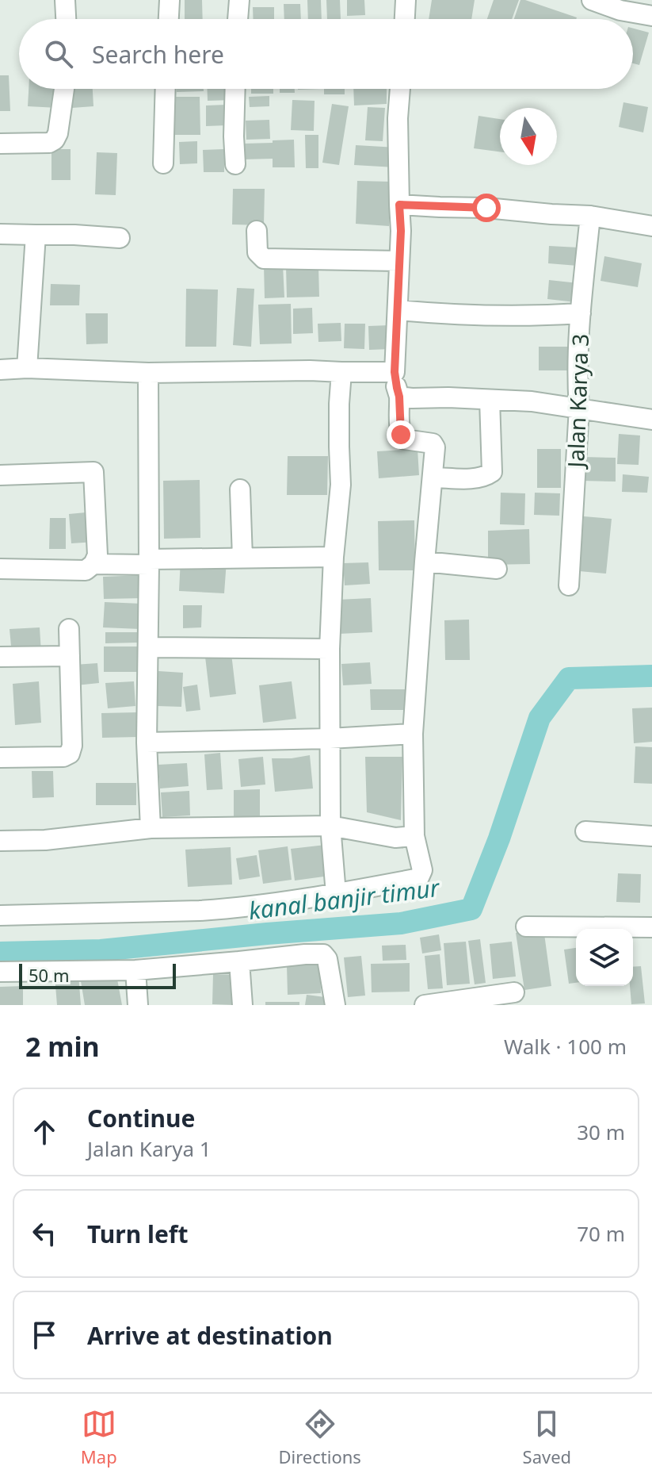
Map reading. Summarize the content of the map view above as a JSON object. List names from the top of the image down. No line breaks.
{"streets":{"street":["Jalan Karya 3"]},"water":["kanal banjir timur"],"scale_bar":"50 m","north":"bottom","page":{"search":"Search here","scale":"50 m","heading":["2 min","Walk · 100 m"],"list":[["Continue","Jalan Karya 1","30 m"],["Turn left","70 m"],"Arrive at destination"],"nav":["Map","Directions","Saved"]}}
